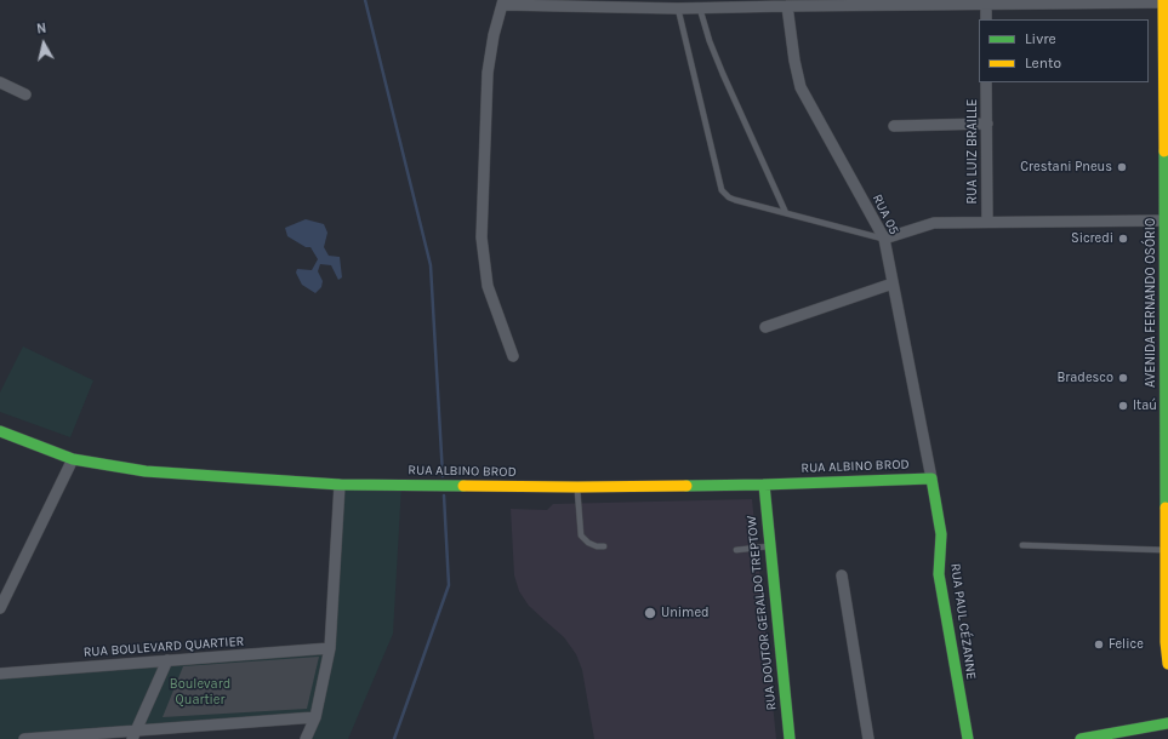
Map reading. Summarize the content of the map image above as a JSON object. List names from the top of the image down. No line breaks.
{"streets":{"street":["RUA LUIZ BRAILLE","RUA 05","AVENIDA FERNANDO OSÓRIO","RUA ALBINO BROD","RUA DOUTOR GERALDO TREPTOW","RUA PAUL CÉZANNE","RUA BOULEVARD QUARTIER"]},"crossings":[["RUA 05","RUA ALBINO BROD"],["RUA 05","RUA PAUL CÉZANNE"],["RUA ALBINO BROD","RUA DOUTOR GERALDO TREPTOW"],["RUA ALBINO BROD","RUA PAUL CÉZANNE"]],"parks":["Boulevard Quartier"],"places":["Crestani Pneus","Sicredi","Bradesco","Itaú","Unimed","Felice"],"legend":["Livre","Lento"],"north":"top"}
